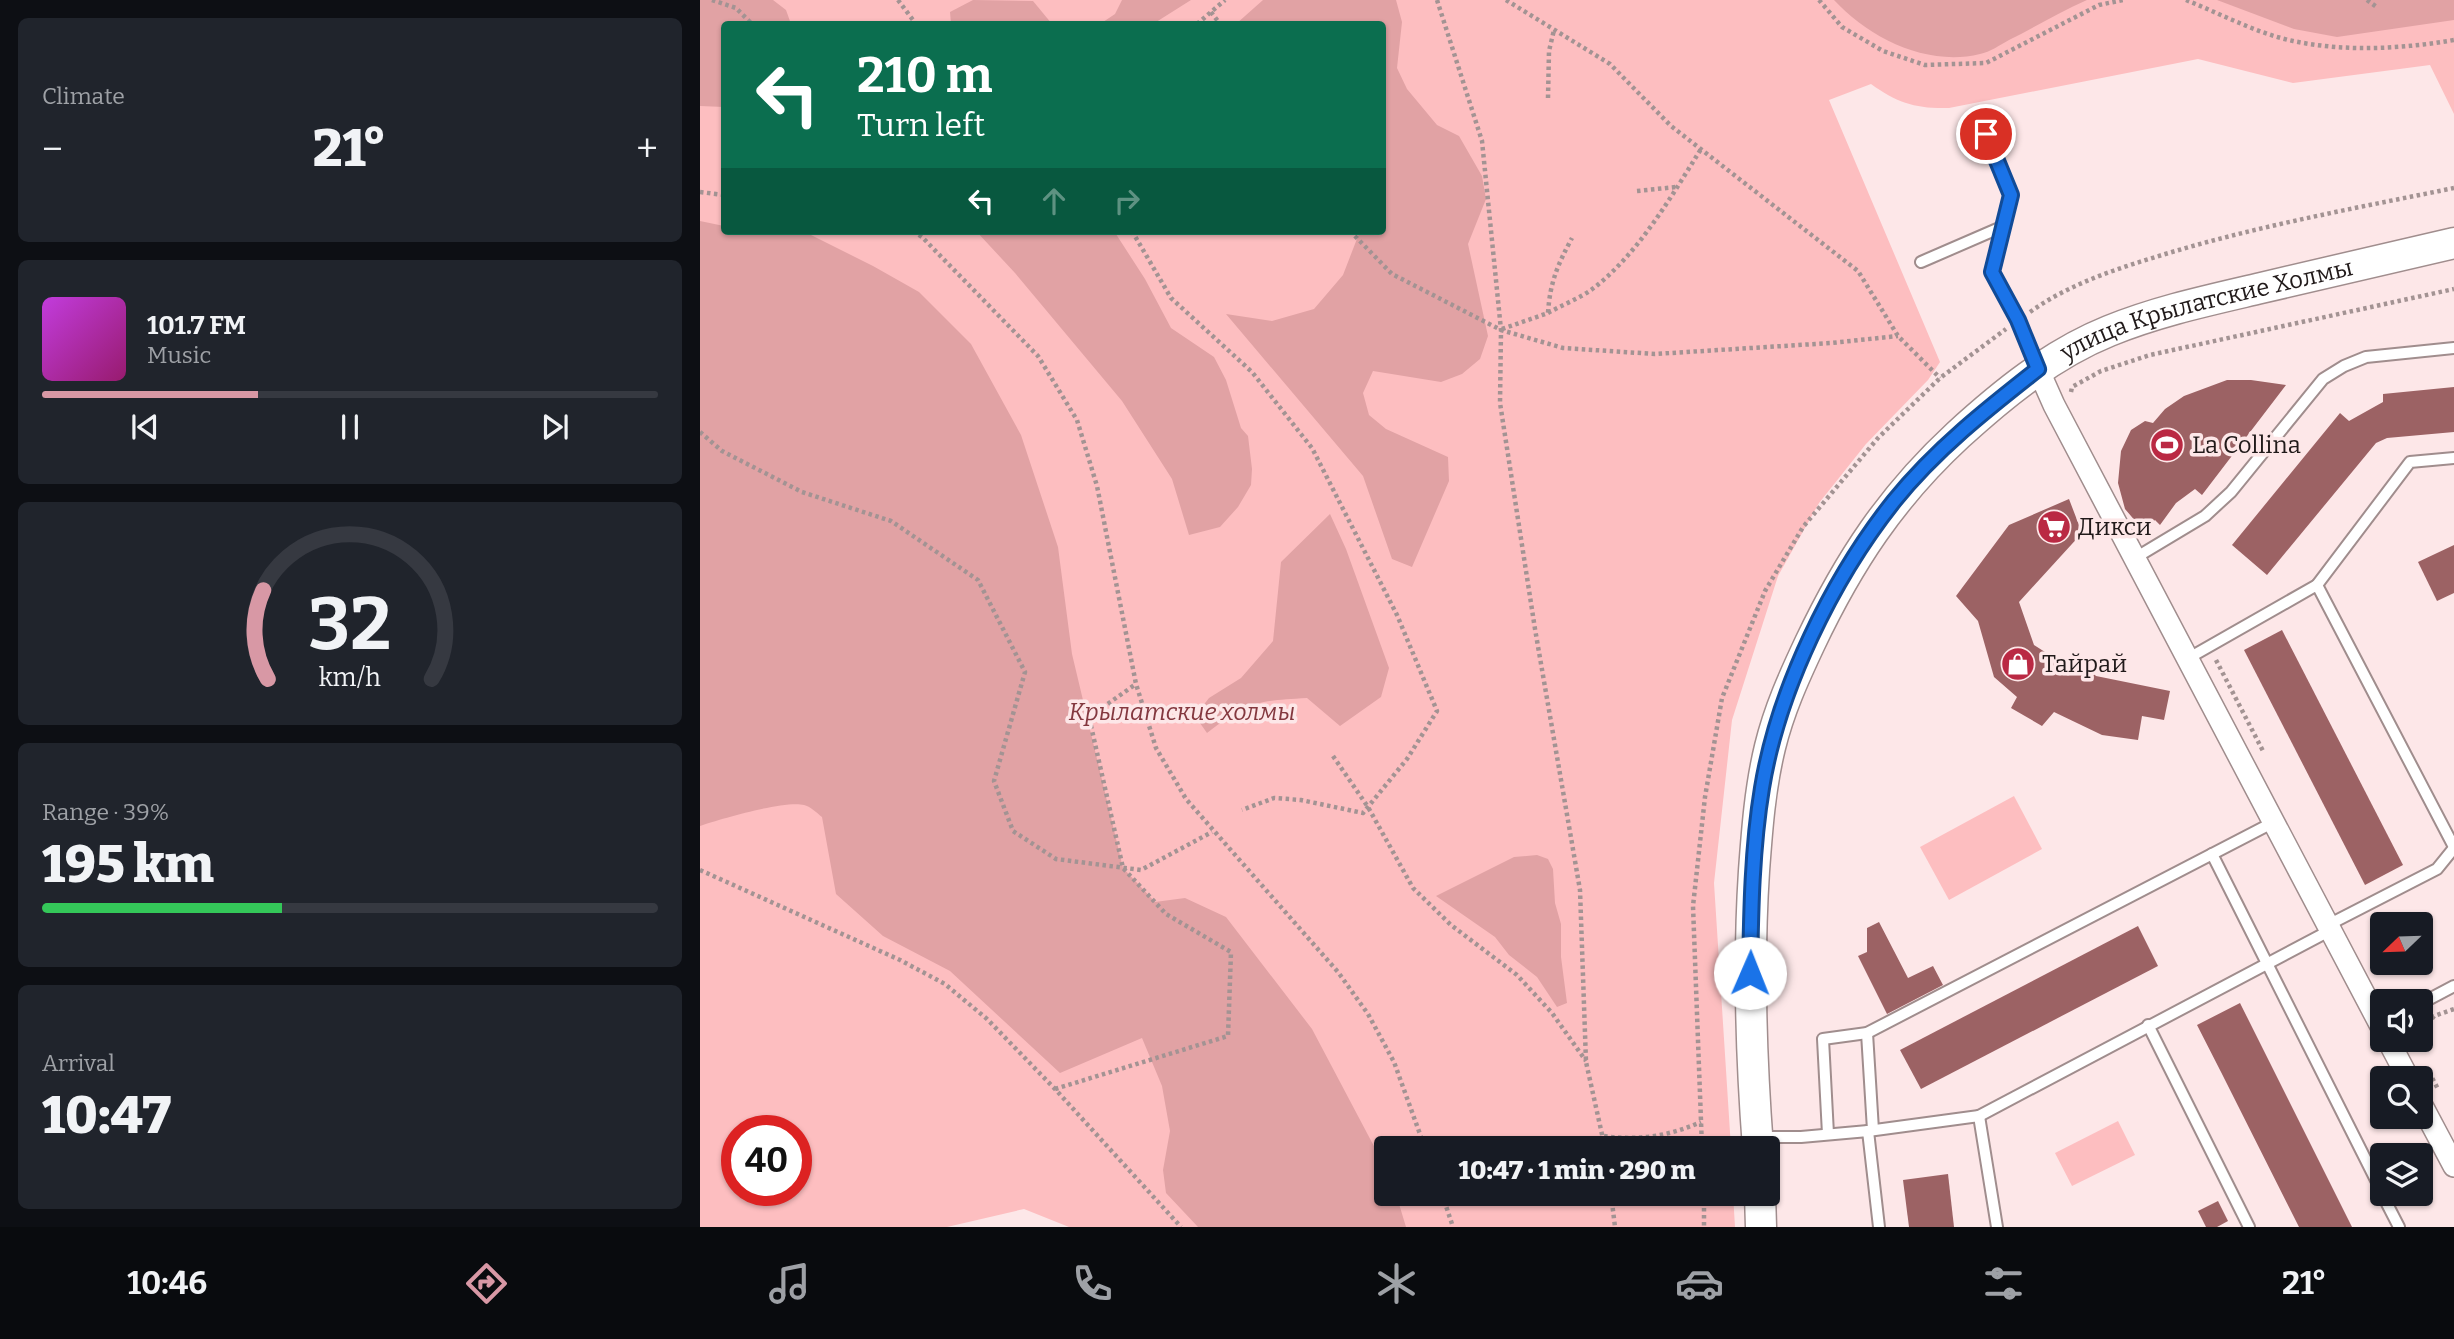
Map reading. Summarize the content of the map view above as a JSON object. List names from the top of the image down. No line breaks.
{"streets":{"street":["улица Крылатские Холмы"]},"parks":["Крылатские холмы"],"places":{"sports":["La Collina"],"supermarket":["Дикси"],"shop":["Тайрай"]},"north":"bottom left","page":{"tile":["Climate",["Range · 39%","195 km"],["Arrival","10:47"]],"turn":["210 m","Turn left"],"heat":["−","21°","+"],"song":["101.7 FM","Music"],"limit":"40","trip":"10:47 · 1 min · 290 m","tabs":["10:46","21°"],"gauge":["32","km/h"]}}
